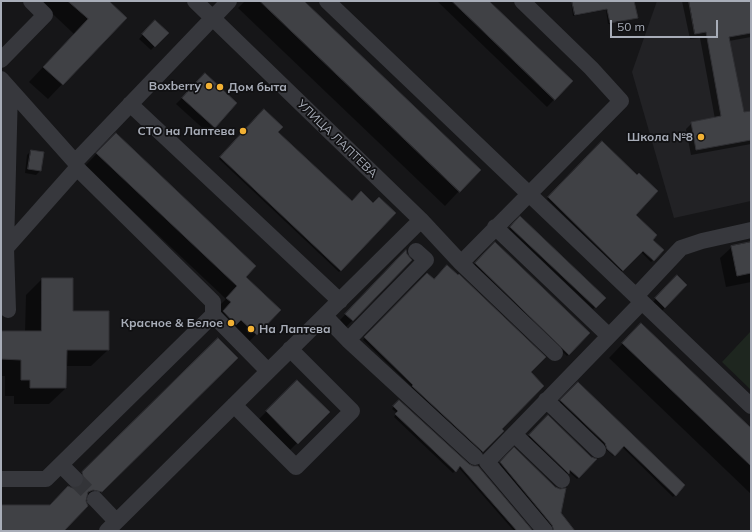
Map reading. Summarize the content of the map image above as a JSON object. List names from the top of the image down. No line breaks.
{"streets":{"street":["УЛИЦА ЛАПТЕВА"]},"places":["Boxberry","Дом быта","СТО на Лаптева","Школа №8","Красное & Белое","На Лаптева"],"scale_bar":"50 m"}
